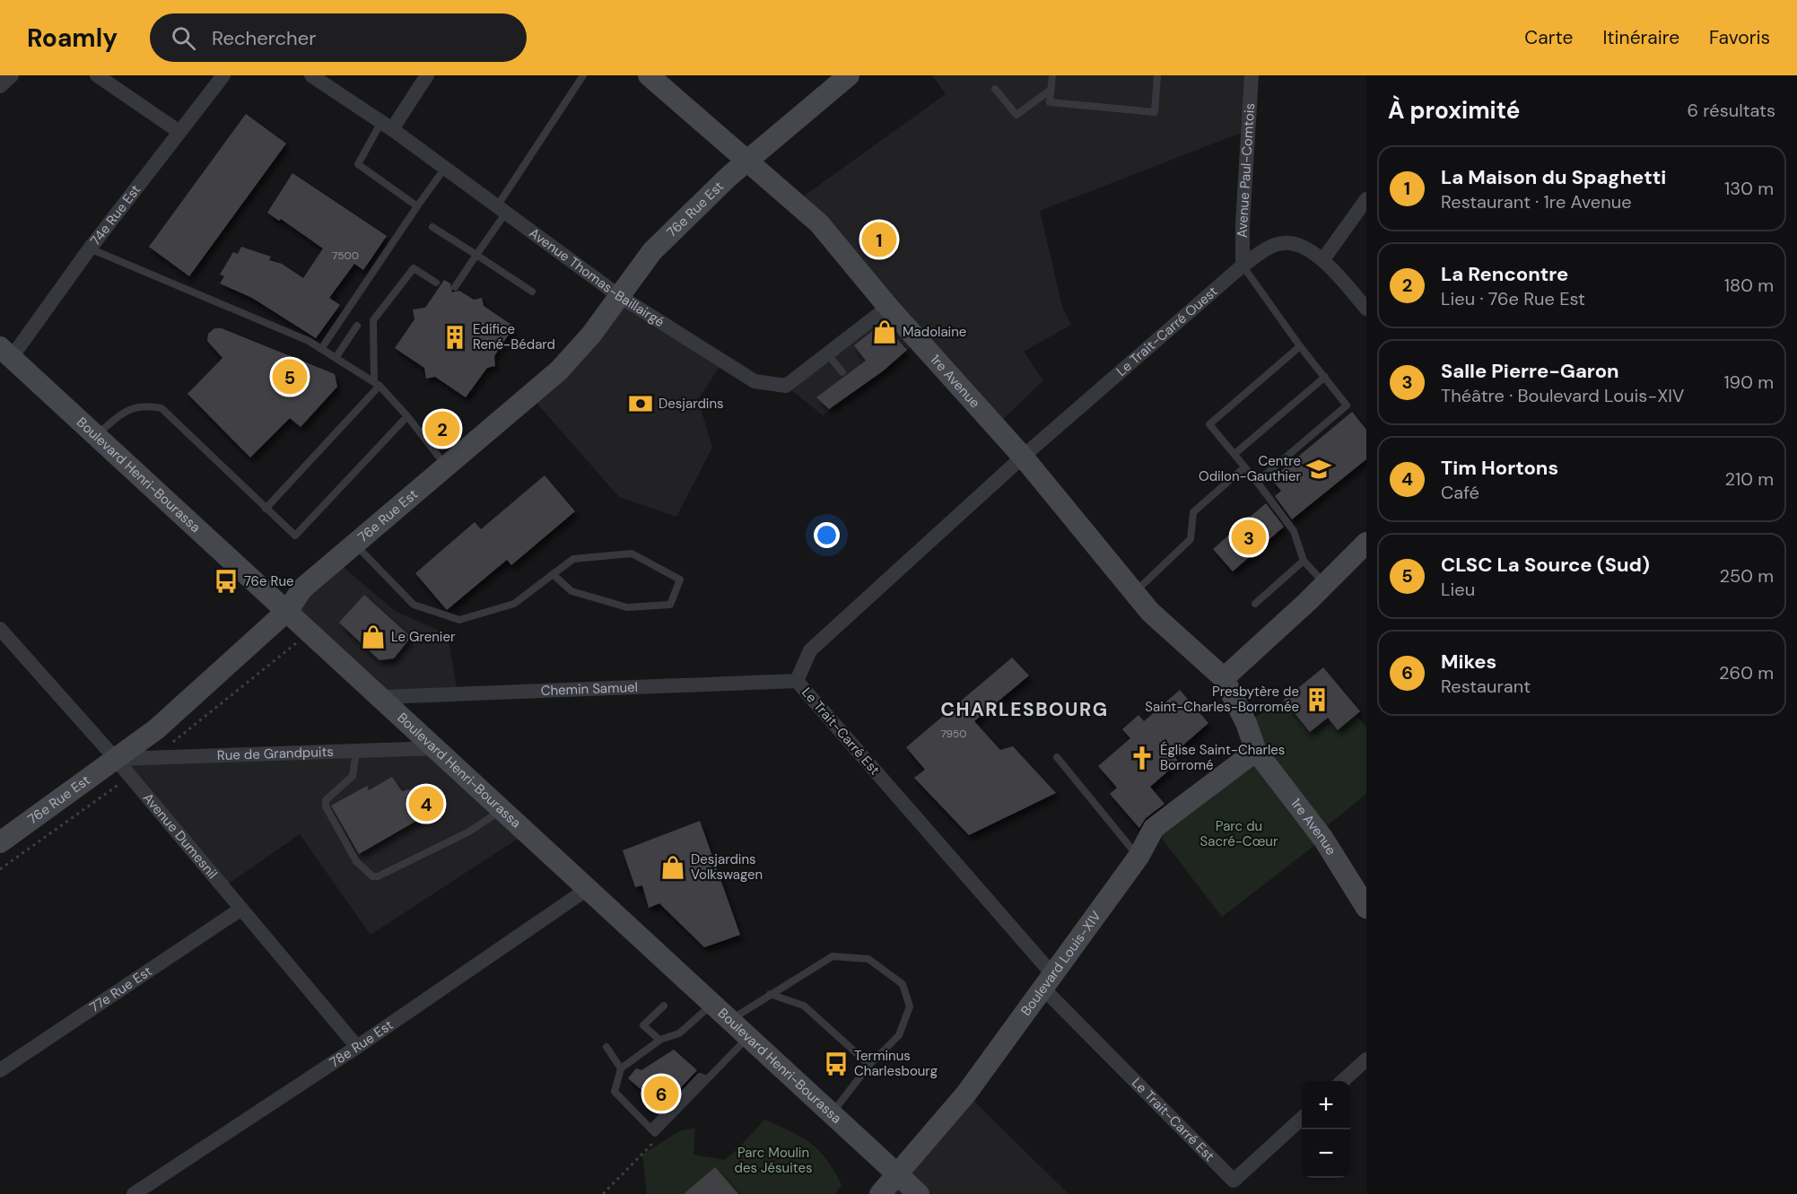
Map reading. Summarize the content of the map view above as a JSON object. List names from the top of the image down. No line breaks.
{"streets":{"street":["Avenue Paul-Comtois","76e Rue Est","74e Rue Est","Avenue Thomas-Baillairgé","Le Trait-Carré Ouest","1re Avenue","Boulevard Henri-Bourassa","Chemin Samuel","Le Trait-Carré Est","Rue de Grandpuits","Avenue Dumesnil","Boulevard Louis-XIV","77e Rue Est","78e Rue Est"]},"crossings":[["Avenue Paul-Comtois","Le Trait-Carré Ouest"],["76e Rue Est","Avenue Thomas-Baillairgé"],["76e Rue Est","1re Avenue"],["76e Rue Est","Boulevard Henri-Bourassa"],["76e Rue Est","Rue de Grandpuits"],["76e Rue Est","Avenue Dumesnil"],["74e Rue Est","Boulevard Henri-Bourassa"],["Avenue Thomas-Baillairgé","1re Avenue"],["Le Trait-Carré Ouest","1re Avenue"],["Le Trait-Carré Ouest","Le Trait-Carré Est"],["1re Avenue","Le Trait-Carré Est"],["1re Avenue","Boulevard Louis-XIV"],["Boulevard Henri-Bourassa","Chemin Samuel"],["Boulevard Henri-Bourassa","Rue de Grandpuits"],["Boulevard Henri-Bourassa","Boulevard Louis-XIV"],["Boulevard Henri-Bourassa","78e Rue Est"],["Chemin Samuel","Le Trait-Carré Est"],["Le Trait-Carré Est","Boulevard Louis-XIV"],["Rue de Grandpuits","Avenue Dumesnil"],["Avenue Dumesnil","77e Rue Est"],["Avenue Dumesnil","78e Rue Est"]],"districts":["CHARLESBOURG"],"parks":["Parc du Sacré-Cœur","Parc Moulin des Jésuites"],"places":{"shop":["Madolaine","Le Grenier","Desjardins Volkswagen"],"building":["Edifice René-Bédard","Presbytère de Saint-Charles-Borromée"],"bank":["Desjardins"],"school or university":["Centre Odilon-Gauthier"],"bus stop":["76e Rue","Terminus Charlesbourg"],"church":["Église Saint-Charles Borromé"]},"house_numbers":["7500","7950"],"page":{"header":"Roamly","search":"Rechercher","nav":["Carte","Itinéraire","Favoris"],"heading":["À proximité","6 résultats"],"list":[{"mark":"1","name":"La Maison du Spaghetti","note":"Restaurant · 1re Avenue","value":"130 m"},{"mark":"2","name":"La Rencontre","note":"Lieu · 76e Rue Est","value":"180 m"},{"mark":"3","name":"Salle Pierre-Garon","note":"Théâtre · Boulevard Louis-XIV","value":"190 m"},{"mark":"4","name":"Tim Hortons","note":"Café","value":"210 m"},{"mark":"5","name":"CLSC La Source (Sud)","note":"Lieu","value":"250 m"},{"mark":"6","name":"Mikes","note":"Restaurant","value":"260 m"}],"pins":["1","5","2","3","4","6"],"map_buttons":["+","−"]}}
